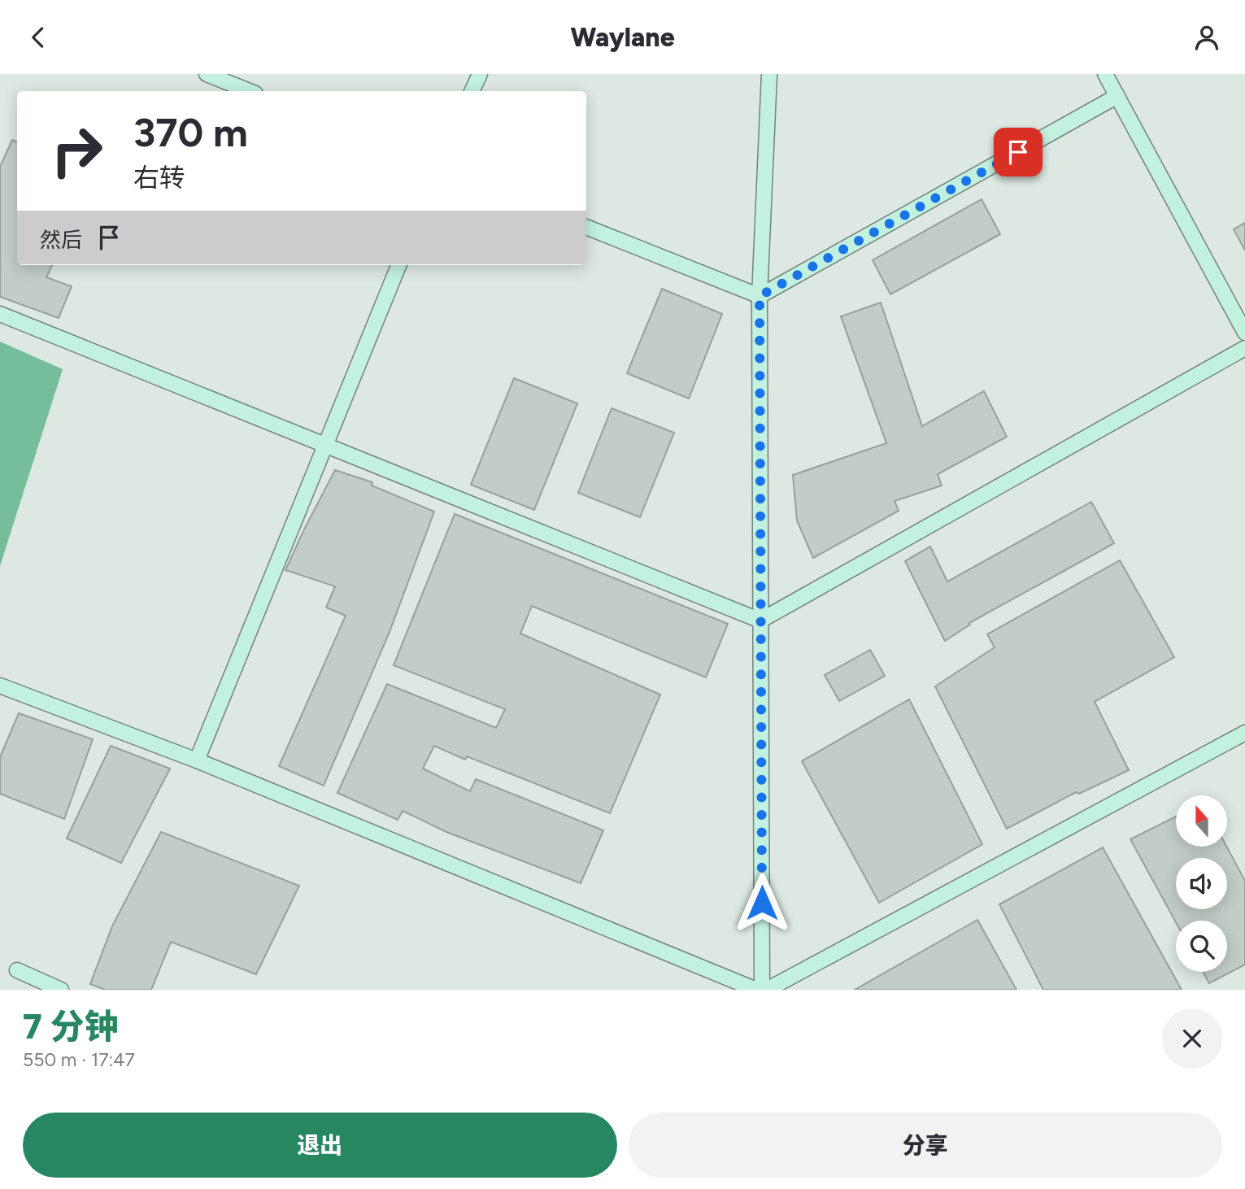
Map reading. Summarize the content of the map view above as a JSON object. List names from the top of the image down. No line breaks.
{"north":"top","page":{"header":"Waylane","turn":["370 m","右转"],"then":"然后","heading":["7 分钟","550 m · 17:47"],"buttons":["退出","分享"]}}
